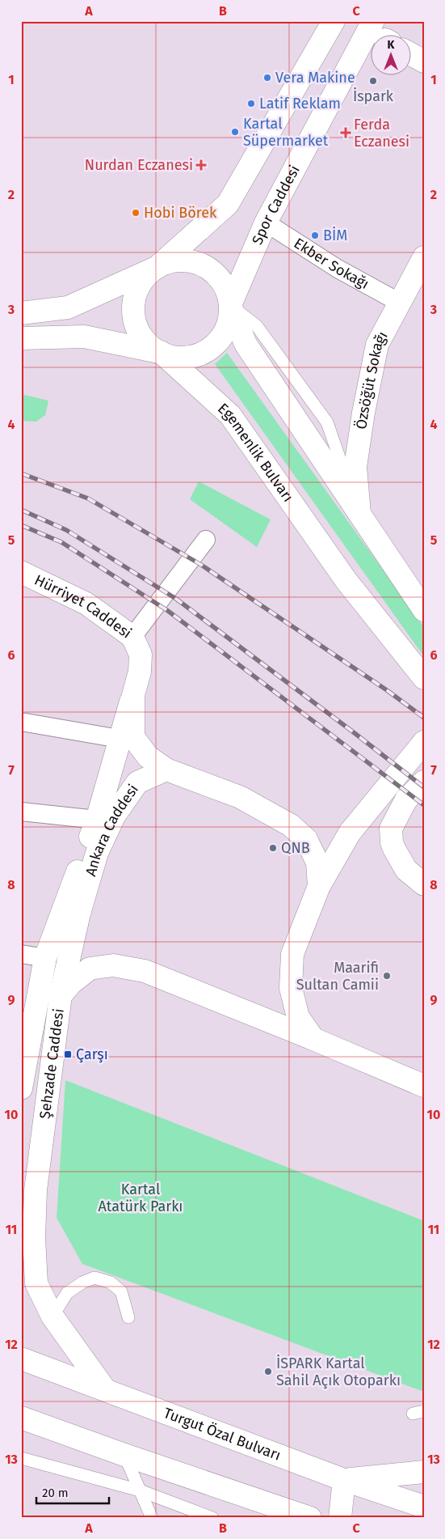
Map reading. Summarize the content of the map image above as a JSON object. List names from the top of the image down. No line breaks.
{"streets":{"main road":["Spor Caddesi","Özsöğüt Sokağı","Egemenlik Bulvarı","Hürriyet Caddesi","Ankara Caddesi","Şehzade Caddesi","Turgut Özal Bulvarı"],"street":["Ekber Sokağı"]},"crossings":[["Spor Caddesi","Ekber Sokağı"],["Spor Caddesi","Egemenlik Bulvarı"],["Ekber Sokağı","Özsöğüt Sokağı"],["Hürriyet Caddesi","Şehzade Caddesi"],["Ankara Caddesi","Şehzade Caddesi"],["Şehzade Caddesi","Turgut Özal Bulvarı"]],"parks":["Kartal Atatürk Parkı"],"places":{"other":["Vera Makine","İspark","Latif Reklam","Kartal Süpermarket","Hobi Börek","BİM","QNB","Maarifi Sultan Camii","İSPARK Kartal Sahil Açık Otoparkı"],"health":["Ferda Eczanesi","Nurdan Eczanesi"],"transit":["Çarşı"]},"scale_bar":"20 m","north":"top","grid":{"columns":["A","B","C"],"rows":["1","2","3","4","5","6","7","8","9","10","11","12","13"]}}
